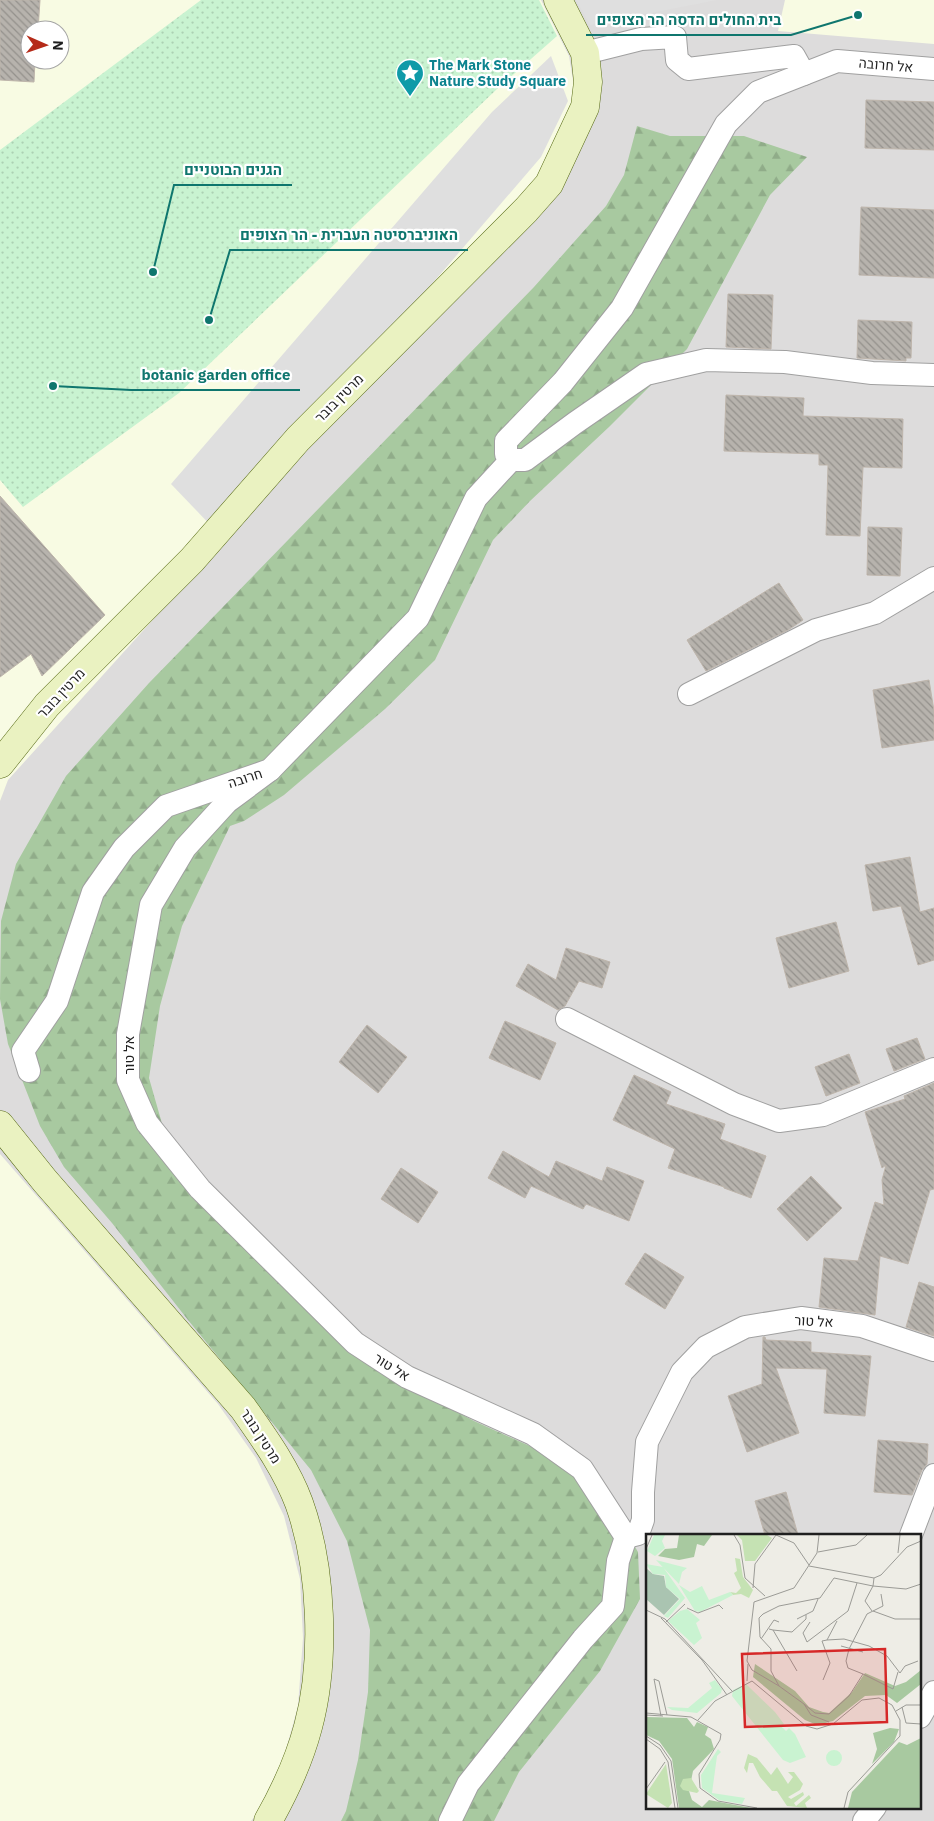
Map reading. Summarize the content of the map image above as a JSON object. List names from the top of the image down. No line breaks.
{"streets":{"street":["אל חרובה","מרטין בובר","חרובה","אל טור"]},"crossings":[["חרובה","אל טור"]],"places":{"other":["בית החולים הדסה הר הצופים","הגנים הבוטניים","האוניברסיטה העברית - הר הצופים","botanic garden office"],"place":["The Mark Stone Nature Study Square"]},"north":"right"}
